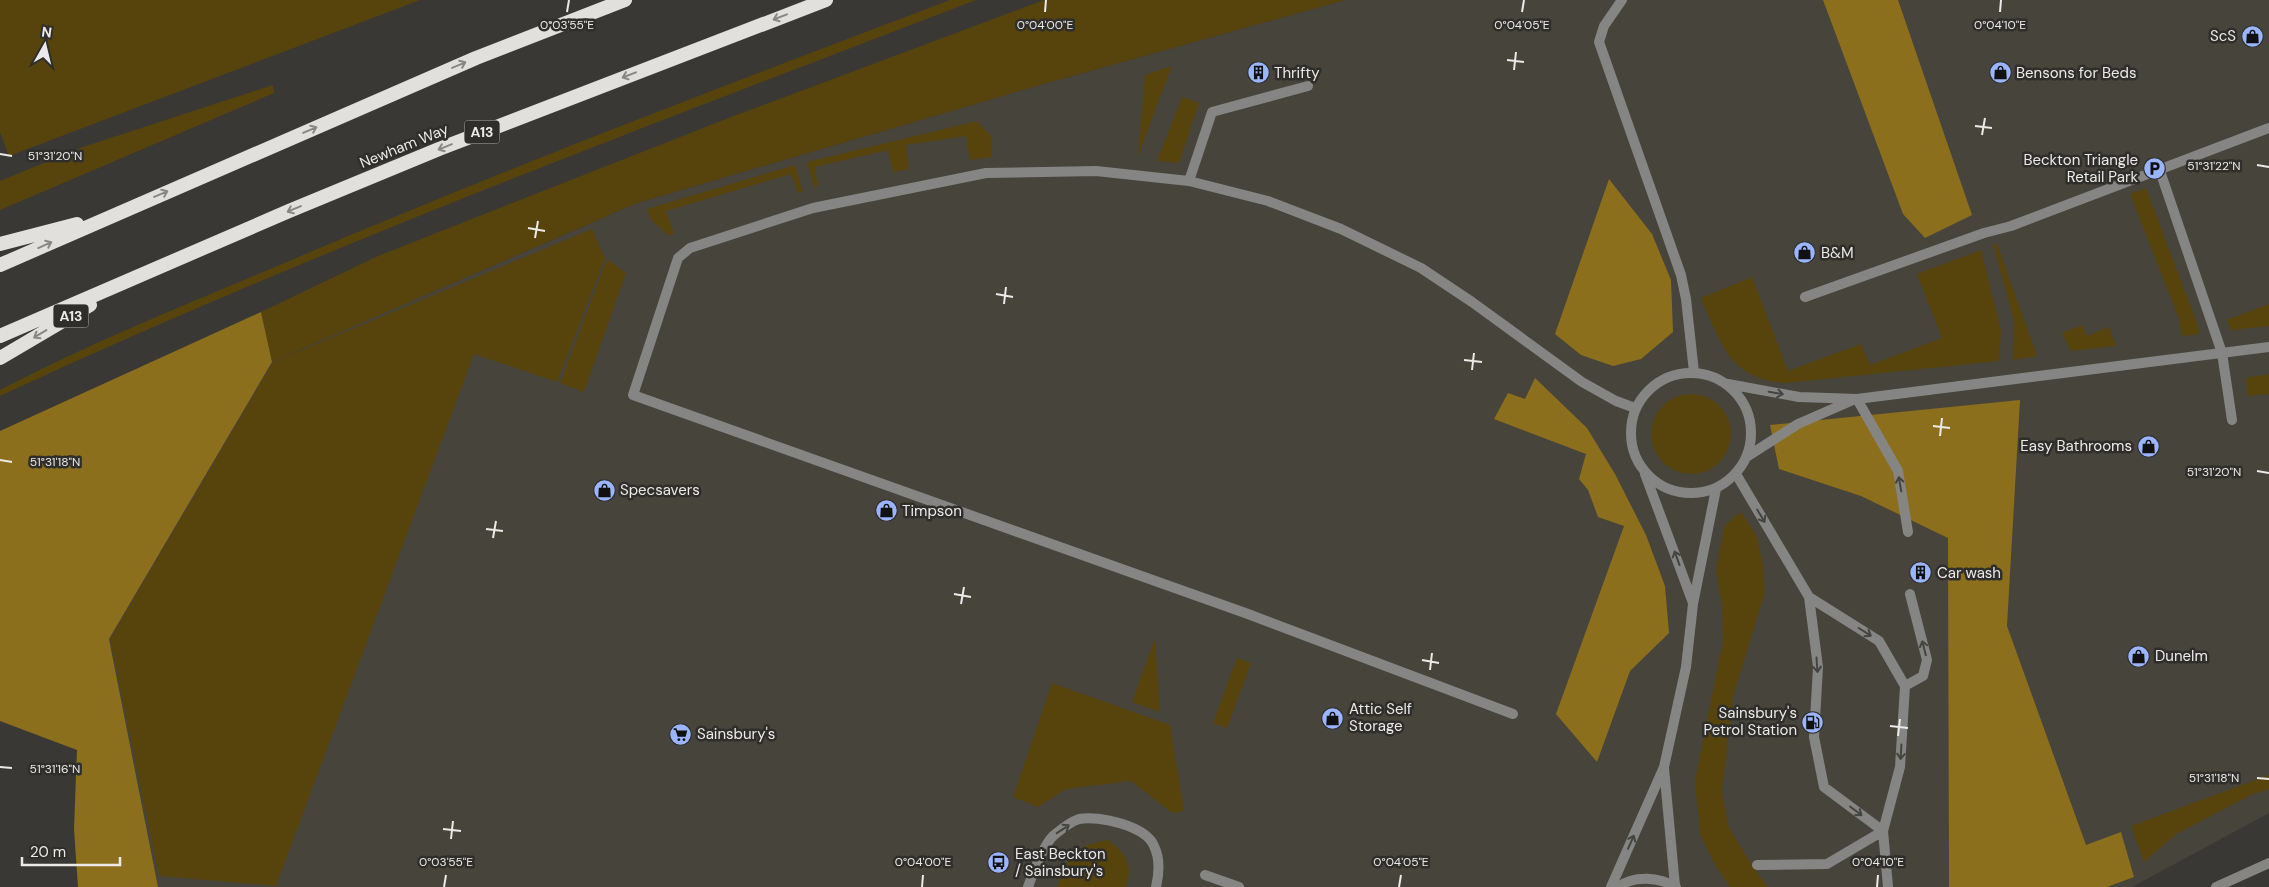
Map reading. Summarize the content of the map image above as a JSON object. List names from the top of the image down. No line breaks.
{"streets":{"highway":["A13","Newham Way"]},"crossings":[["A13","Newham Way"]],"places":{"shop":["ScS","Bensons for Beds","B&M","Easy Bathrooms","Specsavers","Timpson","Dunelm","Attic Self Storage"],"building":["Thrifty","Car wash"],"parking":["Beckton Triangle Retail Park"],"fuel station":["Sainsbury's Petrol Station"],"supermarket":["Sainsbury's"],"bus stop":["East Beckton / Sainsbury's"]},"scale_bar":"20 m","north":"top","coordinates":["0°03'55\"E","0°04'00\"E","0°04'05\"E","0°04'10\"E","51°31'20\"N","51°31'22\"N","51°31'18\"N","51°31'16\"N"]}
